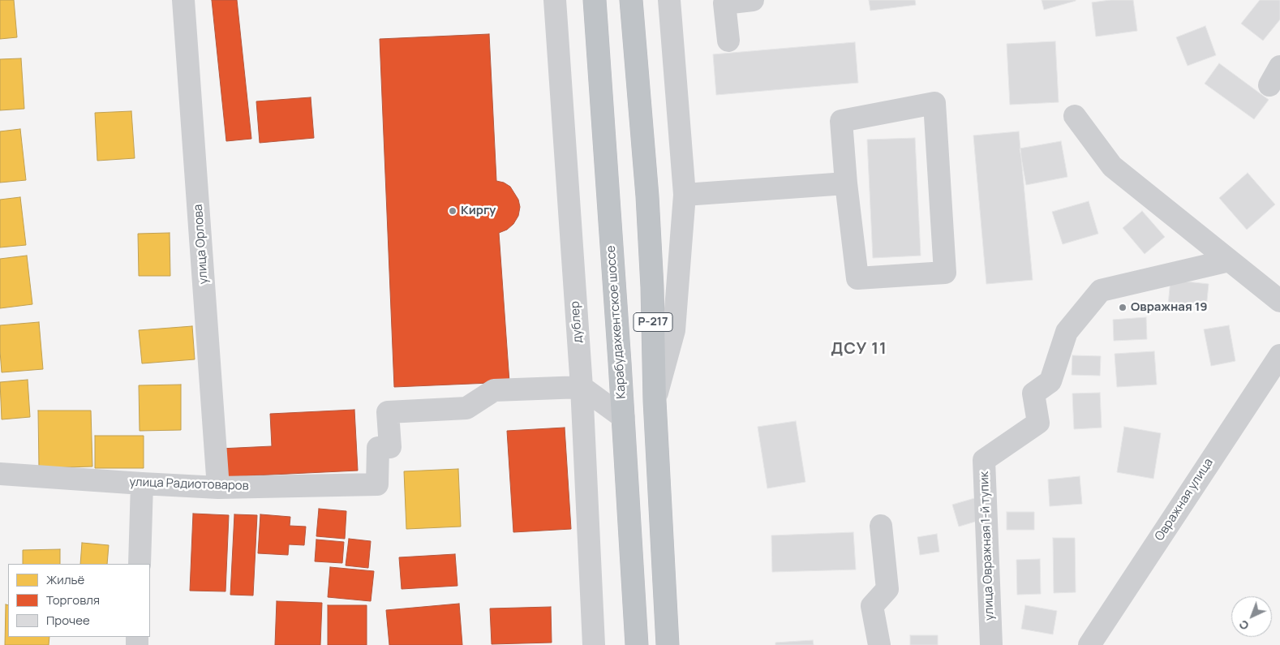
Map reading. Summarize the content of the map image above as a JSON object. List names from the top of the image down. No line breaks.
{"streets":{"highway":["Карабудахкентское шоссе","Р-217"],"street":["улица Орлова","дублер","улица Радиотоваров","Овражная улица","улица Овражная 1-й тупик"]},"crossings":[["улица Орлова","улица Радиотоваров"],["дублер","улица Радиотоваров"]],"districts":["ДСУ 11"],"places":["Киргу","Овражная 19"],"legend":["Жильё","Торговля","Прочее"],"north":"bottom left"}
